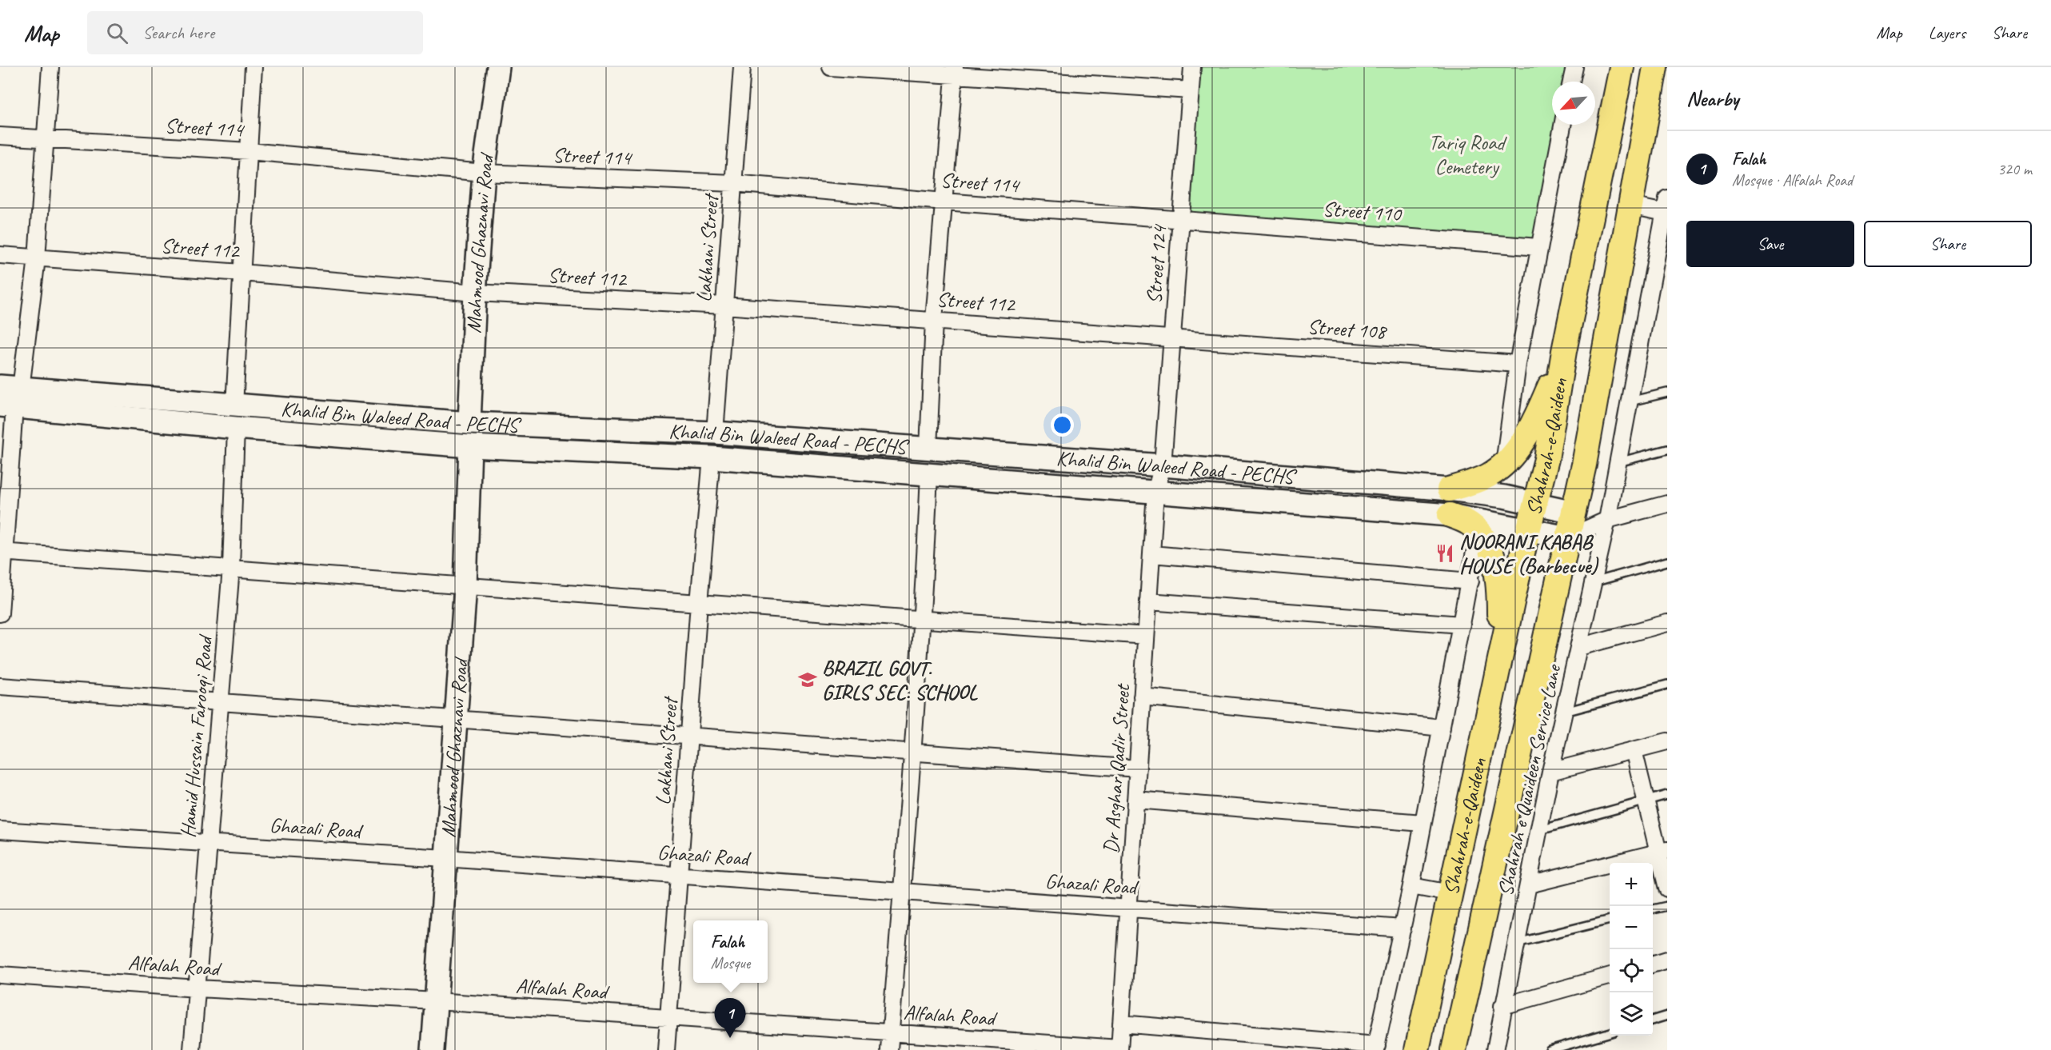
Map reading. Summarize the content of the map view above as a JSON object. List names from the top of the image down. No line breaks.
{"streets":{"main road":["Mahmood Ghaznavi Road","Khalid Bin Waleed Road - PECHS","Shahrah-e-Qaideen"],"street":["Street 114","Street 110","Street 112","Lakhani Street","Street 124","Street 108","Hamid Hussain Farooqi Road","Dr Asghar Qadir Street","Shahrah e Quaideen Service Lane","Ghazali Road","Alfalah Road"]},"crossings":[["Street 114","Street 110"],["Street 114","Mahmood Ghaznavi Road"],["Street 114","Lakhani Street"],["Street 114","Street 124"],["Street 110","Street 124"],["Mahmood Ghaznavi Road","Street 112"],["Mahmood Ghaznavi Road","Khalid Bin Waleed Road - PECHS"],["Mahmood Ghaznavi Road","Ghazali Road"],["Mahmood Ghaznavi Road","Alfalah Road"],["Street 112","Lakhani Street"],["Street 112","Street 124"],["Street 112","Street 108"],["Lakhani Street","Khalid Bin Waleed Road - PECHS"],["Lakhani Street","Ghazali Road"],["Lakhani Street","Alfalah Road"],["Street 124","Street 108"],["Street 124","Khalid Bin Waleed Road - PECHS"],["Street 124","Dr Asghar Qadir Street"],["Khalid Bin Waleed Road - PECHS","Shahrah-e-Qaideen"],["Khalid Bin Waleed Road - PECHS","Hamid Hussain Farooqi Road"],["Khalid Bin Waleed Road - PECHS","Dr Asghar Qadir Street"],["Hamid Hussain Farooqi Road","Ghazali Road"],["Hamid Hussain Farooqi Road","Alfalah Road"],["Dr Asghar Qadir Street","Ghazali Road"],["Dr Asghar Qadir Street","Alfalah Road"]],"parks":["Tariq Road Cemetery"],"places":{"restaurant":["NOORANI KABAB HOUSE (Barbecue)"],"school or university":["BRAZIL GOVT. GIRLS SEC. SCHOOL"]},"north":"bottom left","page":{"header":"Map","search":"Search here","nav":["Map","Layers","Share"],"heading":"Nearby","list":[{"mark":"1","name":"Falah","note":"Mosque · Alfalah Road","value":"320 m"}],"buttons":["Save","Share"],"map_buttons":["+","−"],"popup":["Falah","Mosque"],"pins":"1"}}
